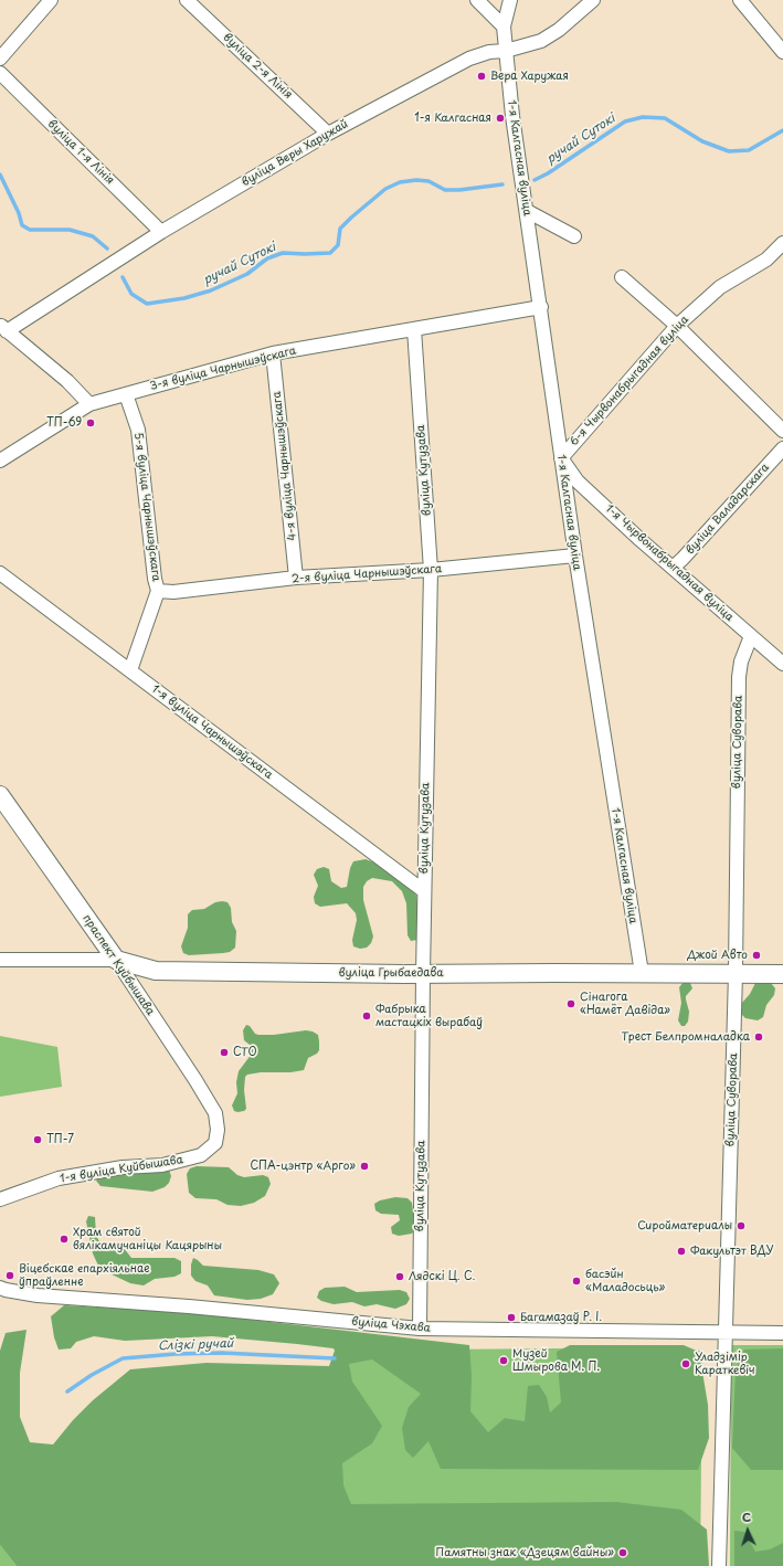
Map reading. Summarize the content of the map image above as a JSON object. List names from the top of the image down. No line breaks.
{"streets":{"street":["вуліца 2-я Лінія","вуліца 1-я Лінія","вуліца Веры Харужай","1-я Калгасная вуліца","3-я вуліца Чарнышэўскага","6-я Чырвонабрыгадная вуліца","4-я вуліца Чарнышэўскага","вуліца Кутузава","5-я вуліца Чарнышэўскага","вуліца Валадарскага","1-я Чырвонабрыгадная вуліца","2-я вуліца Чарнышэўскага","1-я вуліца Чарнышэўскага","вуліца Суворава","праспект Куйбышава","вуліца Грыбаедава","1-я вуліца Куйбышава","вуліца Чэхава"]},"crossings":[["вуліца 2-я Лінія","вуліца Веры Харужай"],["вуліца 1-я Лінія","вуліца Веры Харужай"],["вуліца Веры Харужай","1-я Калгасная вуліца"],["1-я Калгасная вуліца","3-я вуліца Чарнышэўскага"],["1-я Калгасная вуліца","6-я Чырвонабрыгадная вуліца"],["1-я Калгасная вуліца","1-я Чырвонабрыгадная вуліца"],["1-я Калгасная вуліца","2-я вуліца Чарнышэўскага"],["1-я Калгасная вуліца","вуліца Грыбаедава"],["3-я вуліца Чарнышэўскага","4-я вуліца Чарнышэўскага"],["3-я вуліца Чарнышэўскага","вуліца Кутузава"],["3-я вуліца Чарнышэўскага","5-я вуліца Чарнышэўскага"],["6-я Чырвонабрыгадная вуліца","1-я Чырвонабрыгадная вуліца"],["4-я вуліца Чарнышэўскага","2-я вуліца Чарнышэўскага"],["вуліца Кутузава","2-я вуліца Чарнышэўскага"],["вуліца Кутузава","1-я вуліца Чарнышэўскага"],["вуліца Кутузава","вуліца Грыбаедава"],["вуліца Кутузава","вуліца Чэхава"],["5-я вуліца Чарнышэўскага","2-я вуліца Чарнышэўскага"],["5-я вуліца Чарнышэўскага","1-я вуліца Чарнышэўскага"],["вуліца Валадарскага","1-я Чырвонабрыгадная вуліца"],["1-я Чырвонабрыгадная вуліца","вуліца Суворава"],["вуліца Суворава","вуліца Грыбаедава"],["вуліца Суворава","вуліца Чэхава"],["праспект Куйбышава","вуліца Грыбаедава"],["праспект Куйбышава","1-я вуліца Куйбышава"]],"water":["ручай Сутокі","Слізкі ручай"],"places":["Вера Харужая","1-я Калгасная","ТП-69","Джой Авто","Сінагога «Намёт Давіда»","Фабрыка мастацкіх вырабаў","Трест Белпромналадка","СТО","ТП-7","СПА-цэнтр «Арго»","Сиройматериалы","Храм святой вялікамучаніцы Кацярыны","Факультэт ВДУ","Віцебскае епархіяльнае ўпраўленне","Лядскі Ц. С.","басэйн «Маладосьць»","Багамазаў Р. І.","Музей Шмырова М. П.","Уладзімір Караткевіч","Памятны знак «Дзецям вайны»"],"north":"top"}
